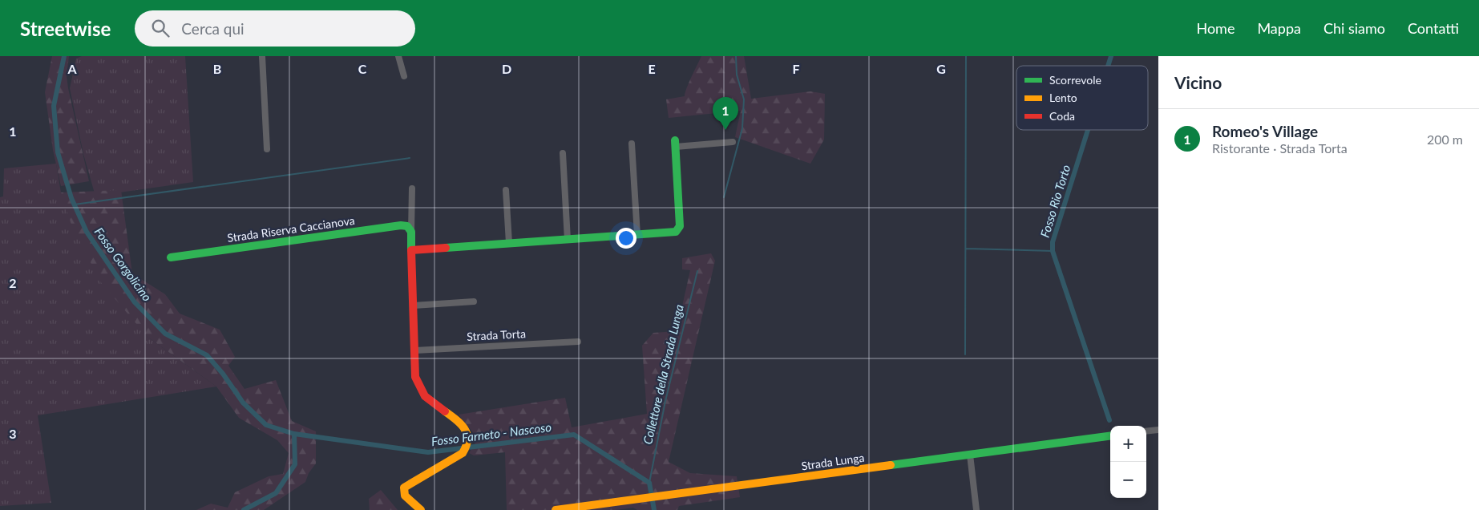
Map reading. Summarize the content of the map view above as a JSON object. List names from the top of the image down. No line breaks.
{"streets":{"street":["Strada Riserva Caccianova","Strada Torta","Strada Lunga"]},"water":["Fosso Rio Torto","Fosso Gorgolicino","Collettore della Strada Lunga","Fosso Farneto - Nascoso"],"legend":["Scorrevole","Lento","Coda"],"page":{"header":"Streetwise","search":"Cerca qui","nav":["Home","Mappa","Chi siamo","Contatti"],"heading":"Vicino","pins":"1","list":[{"mark":"1","name":"Romeo's Village","note":"Ristorante · Strada Torta","value":"200 m"}],"map_buttons":["+","−"]},"grid":{"columns":["A","B","C","D","E","F","G"],"rows":["1","2","3"]}}
